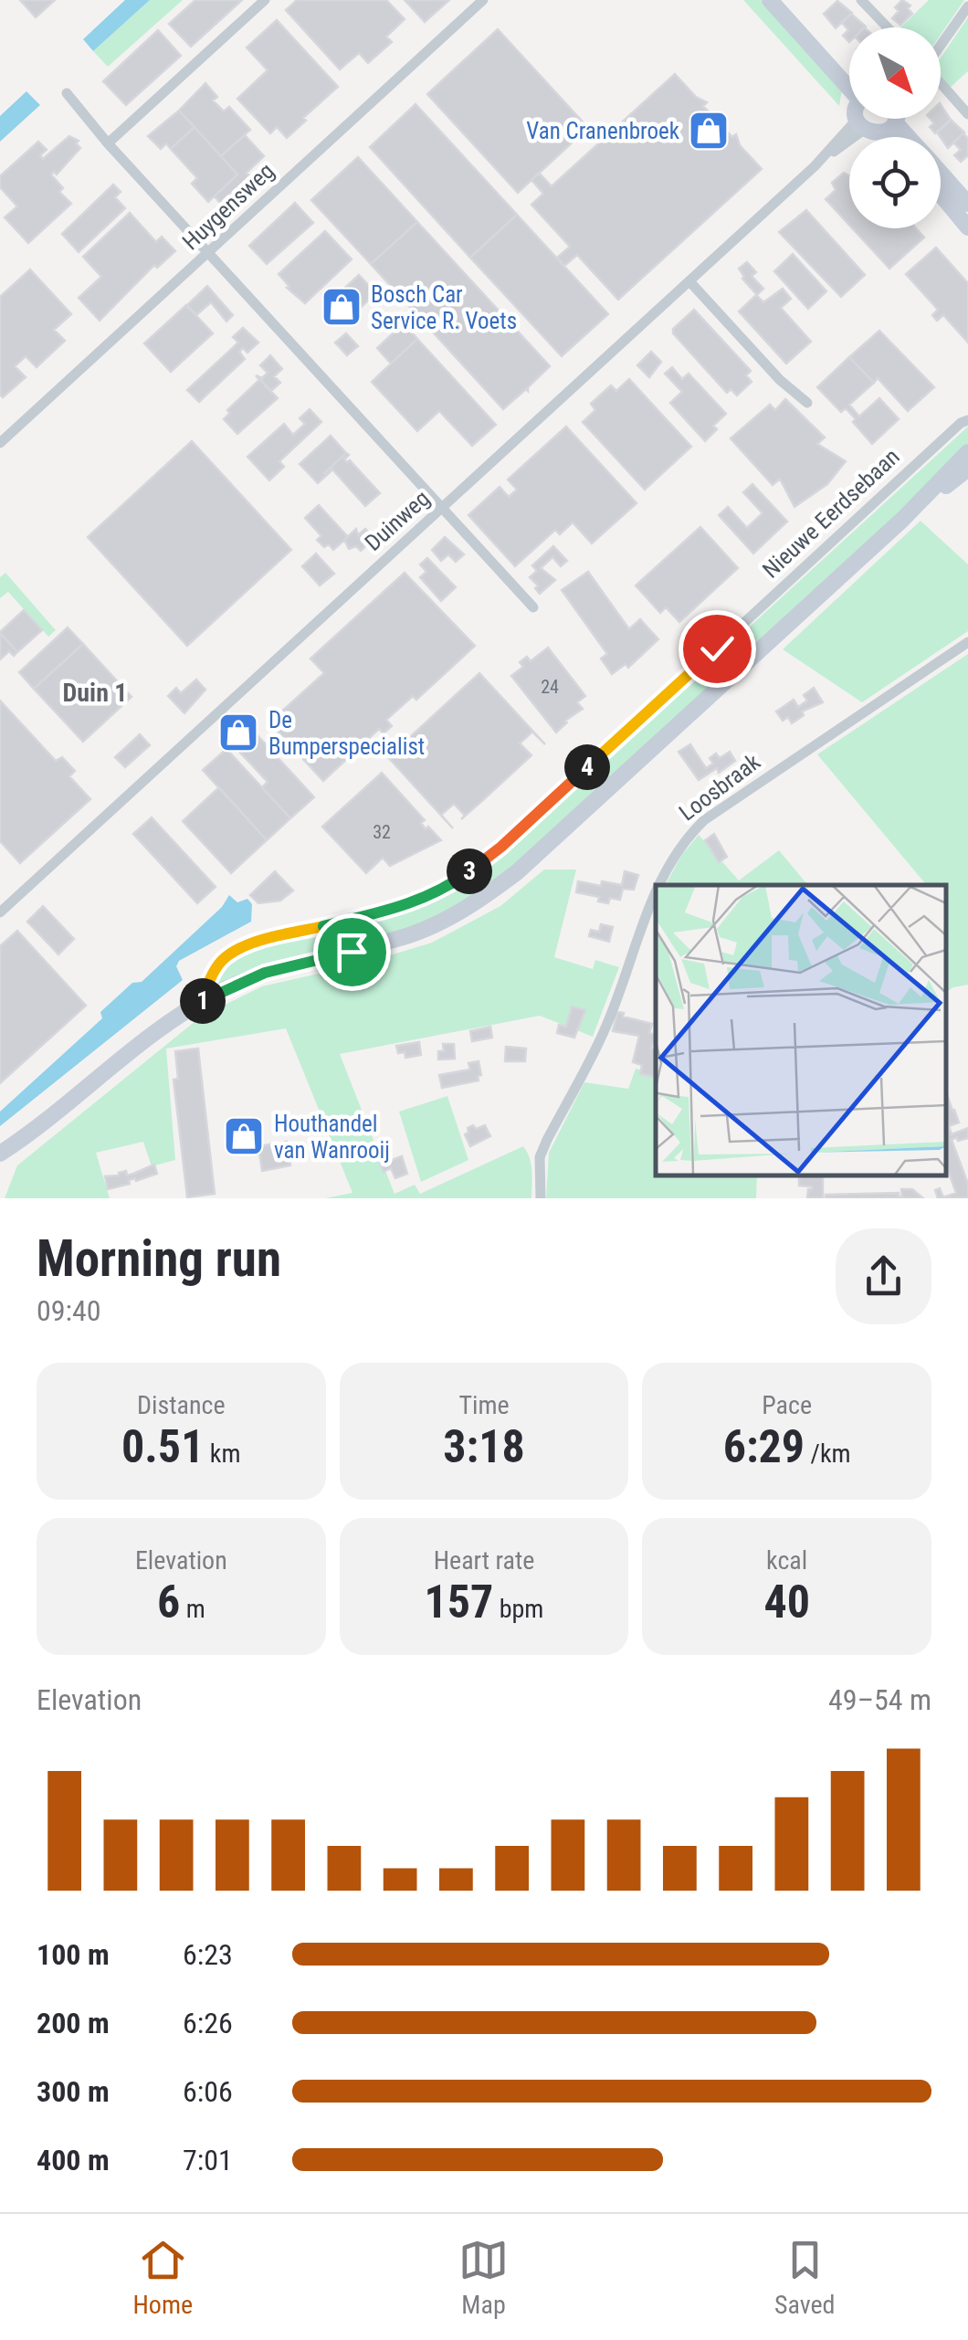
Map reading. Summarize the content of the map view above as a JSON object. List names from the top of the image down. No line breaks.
{"streets":{"main road":["Nieuwe Eerdsebaan"],"street":["Huygensweg","Duinweg","Loosbraak"]},"districts":["Duin 1"],"places":{"shop":["Van Cranenbroek","Bosch Car Service R. Voets","De Bumperspecialist","Houthandel van Wanrooij"]},"house_numbers":["24","32"],"north":"bottom right","page":{"pins":["4","3","1"],"heading":["Morning run","09:40"],"stats":[["Distance","0.51 km"],["Time","3:18"],["Pace","6:29 /km"],["Elevation","6 m"],["Heart rate","157 bpm"],["kcal","40"]],"chart":["Elevation","49–54 m"],"list":[{"name":"100 m","note":"6:23"},{"name":"200 m","note":"6:26"},{"name":"300 m","note":"6:06"},{"name":"400 m","note":"7:01"}],"tabs":["Home","Map","Saved"]}}
